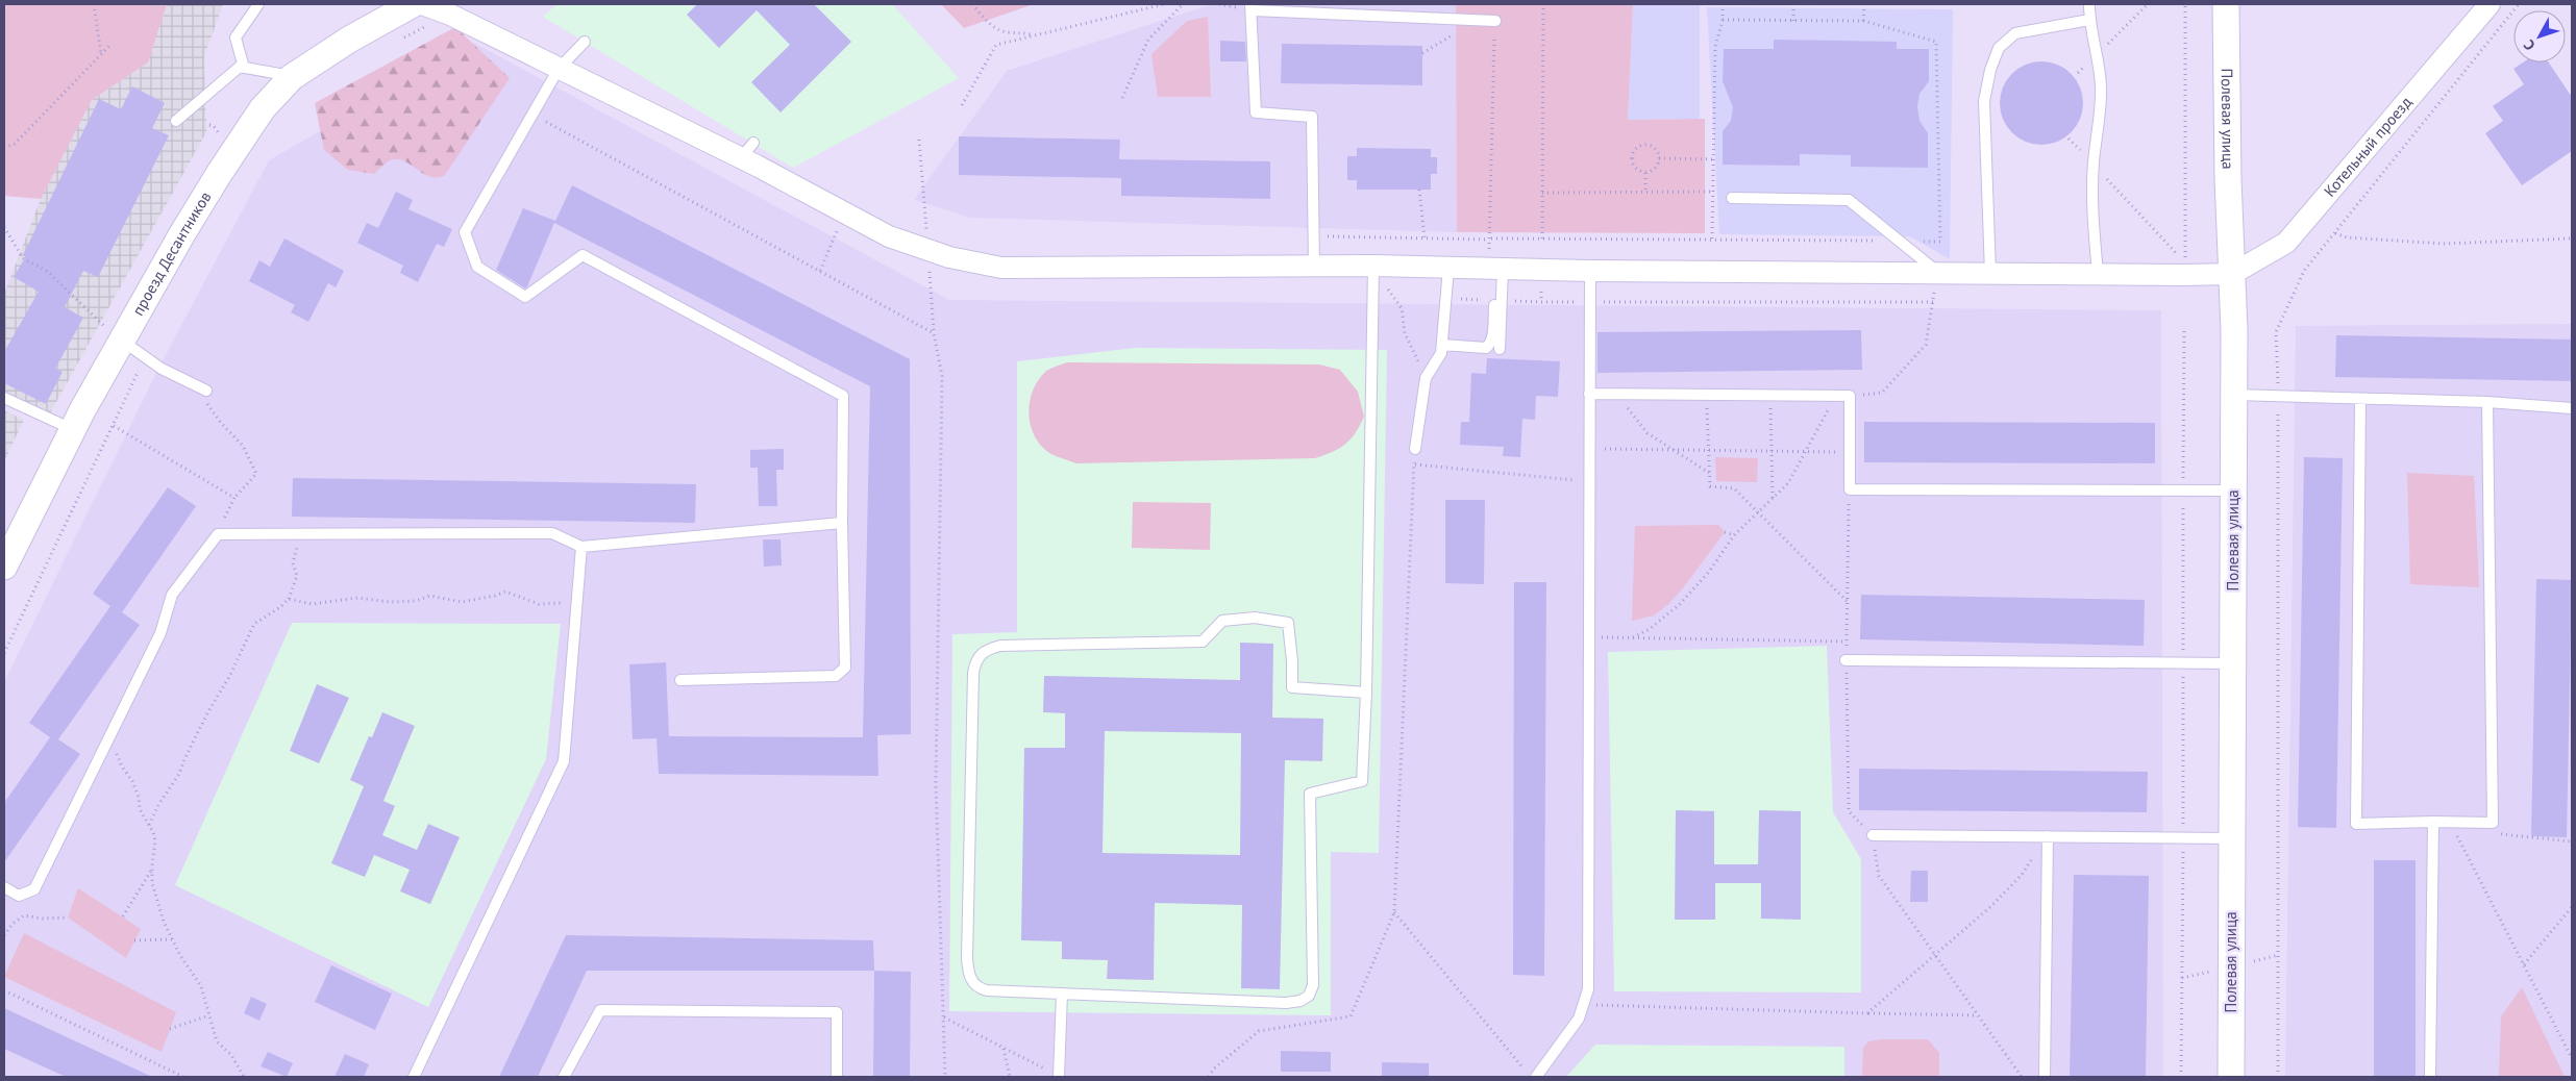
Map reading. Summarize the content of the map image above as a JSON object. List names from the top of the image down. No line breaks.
{"streets":{"street":["Полевая улица","Котельный проезд","проезд Десантников"]},"crossings":[["Полевая улица","Котельный проезд"]],"north":"bottom left"}
